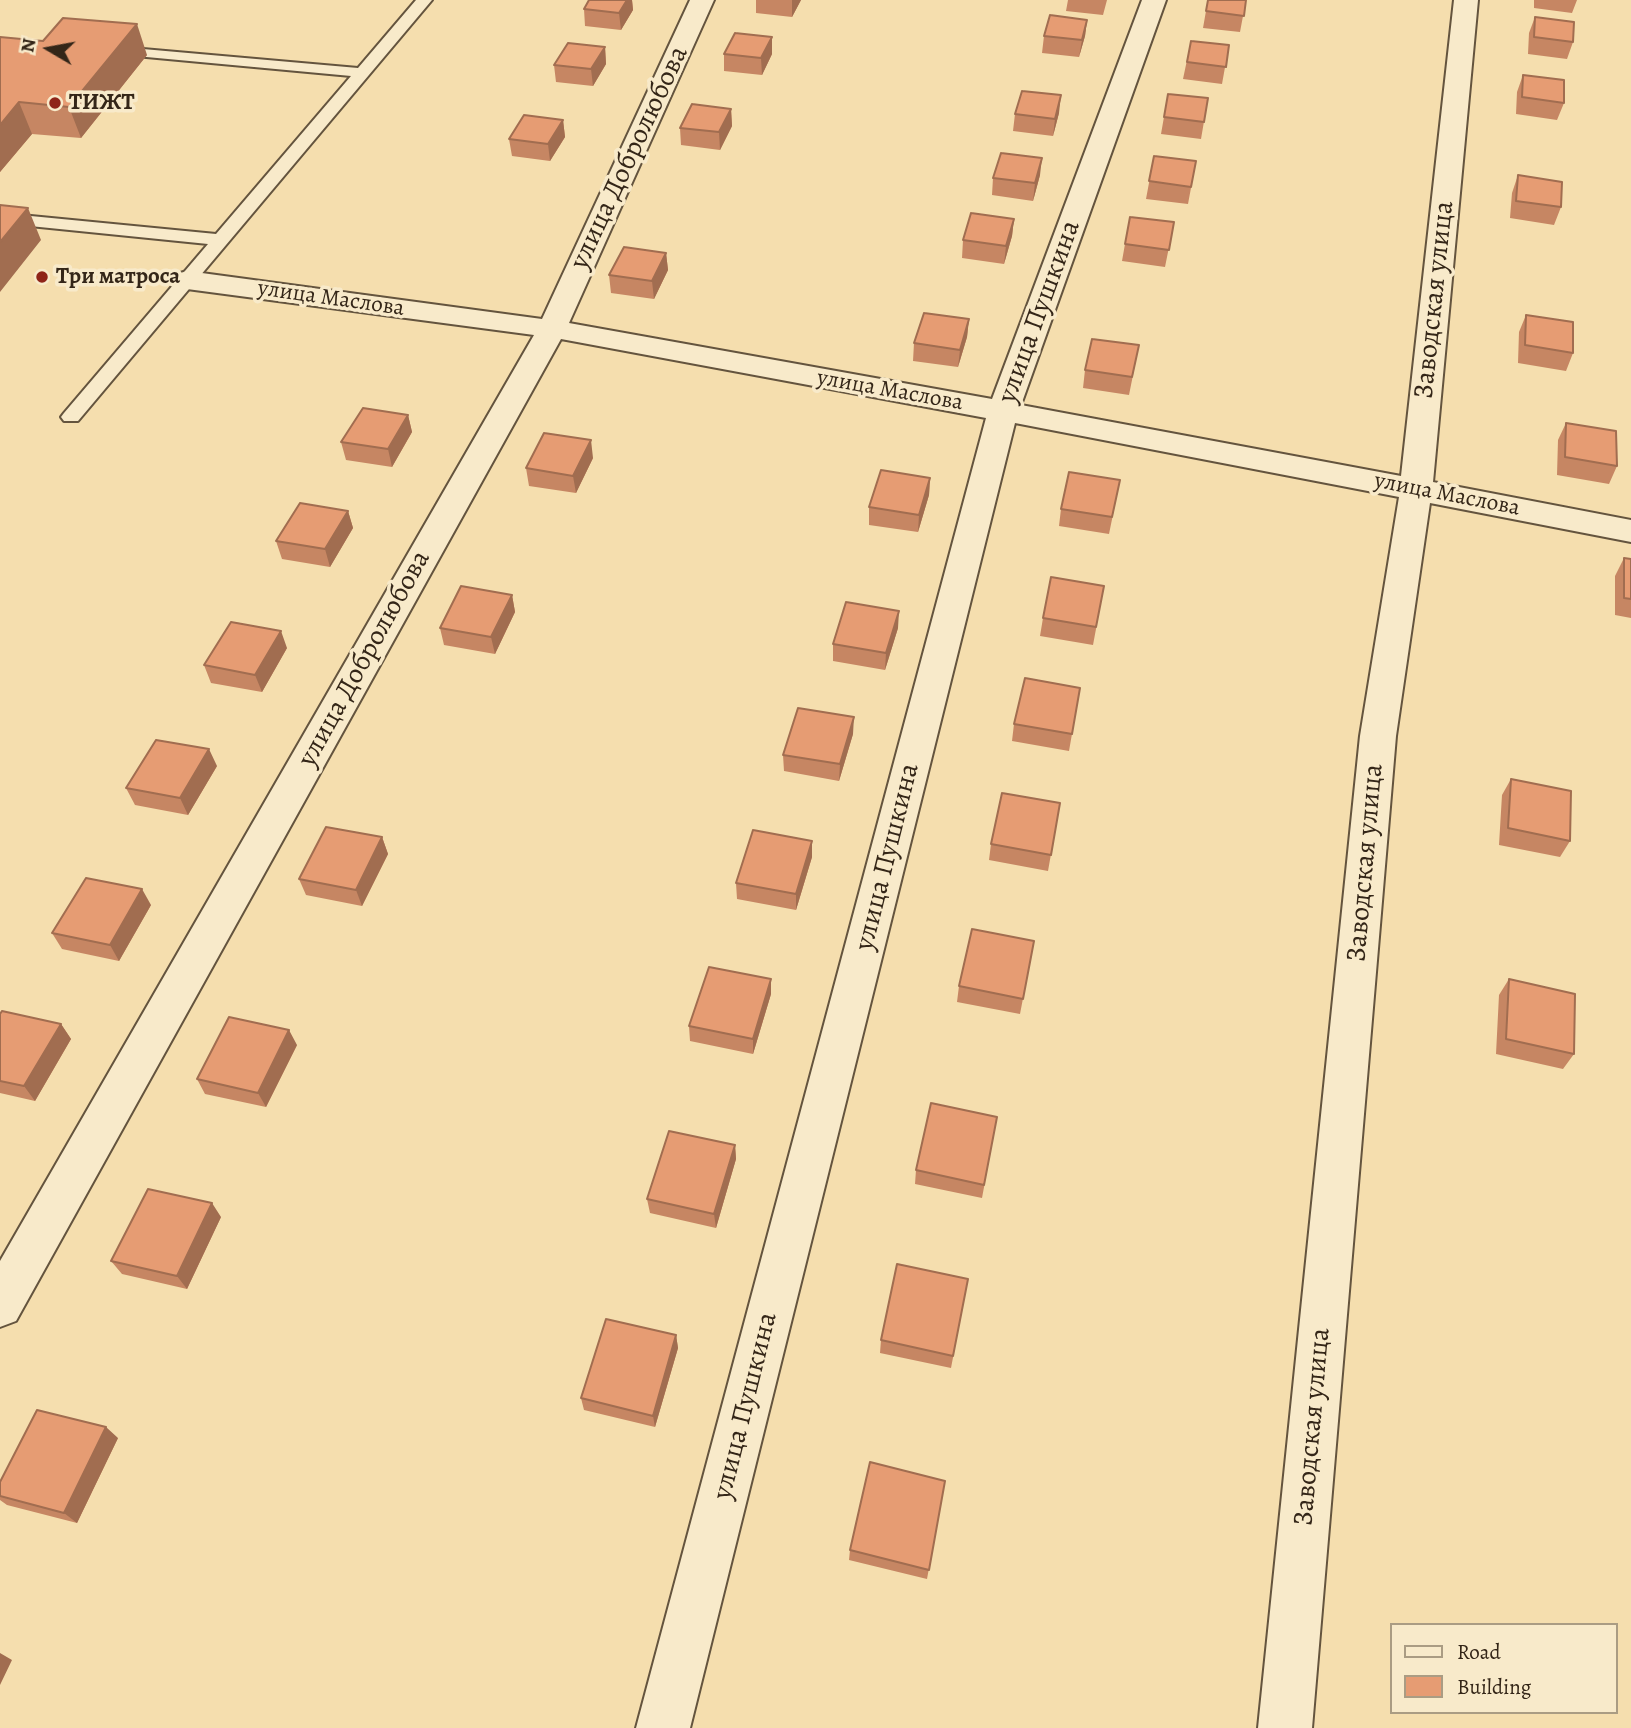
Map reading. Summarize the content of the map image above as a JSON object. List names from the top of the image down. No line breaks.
{"streets":{"street":["улица Добролюбова","улица Маслова","Заводская улица","улица Пушкина"]},"crossings":[["улица Добролюбова","улица Маслова"],["улица Маслова","Заводская улица"],["улица Маслова","улица Пушкина"]],"places":["ТИЖТ","Три матроса"],"legend":["Road","Building"],"north":"left"}
